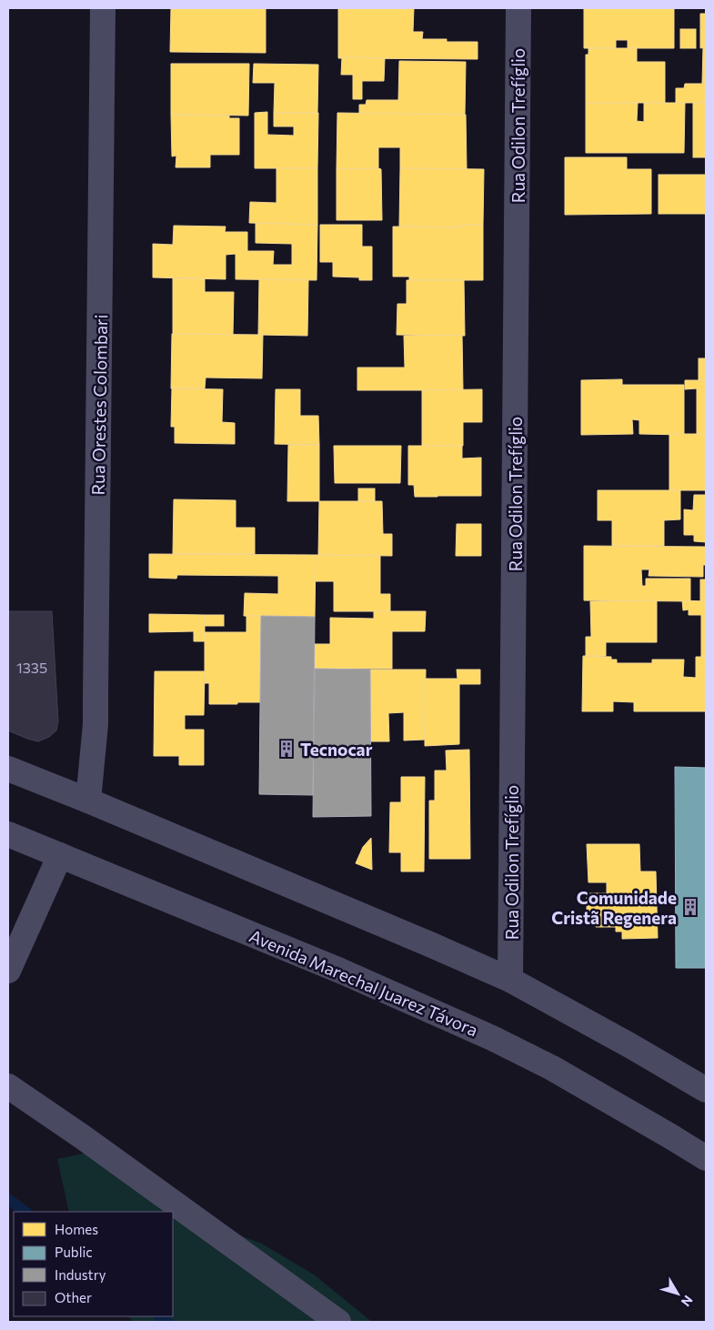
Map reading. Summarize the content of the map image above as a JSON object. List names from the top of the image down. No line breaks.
{"streets":{"street":["Rua Odilon Trefíglio","Rua Orestes Colombari","Avenida Marechal Juarez Távora"]},"places":{"building":["Tecnocar","Comunidade Cristã Regenera"]},"house_numbers":["1335"],"legend":["Homes","Public","Industry","Other"],"north":"bottom right"}
